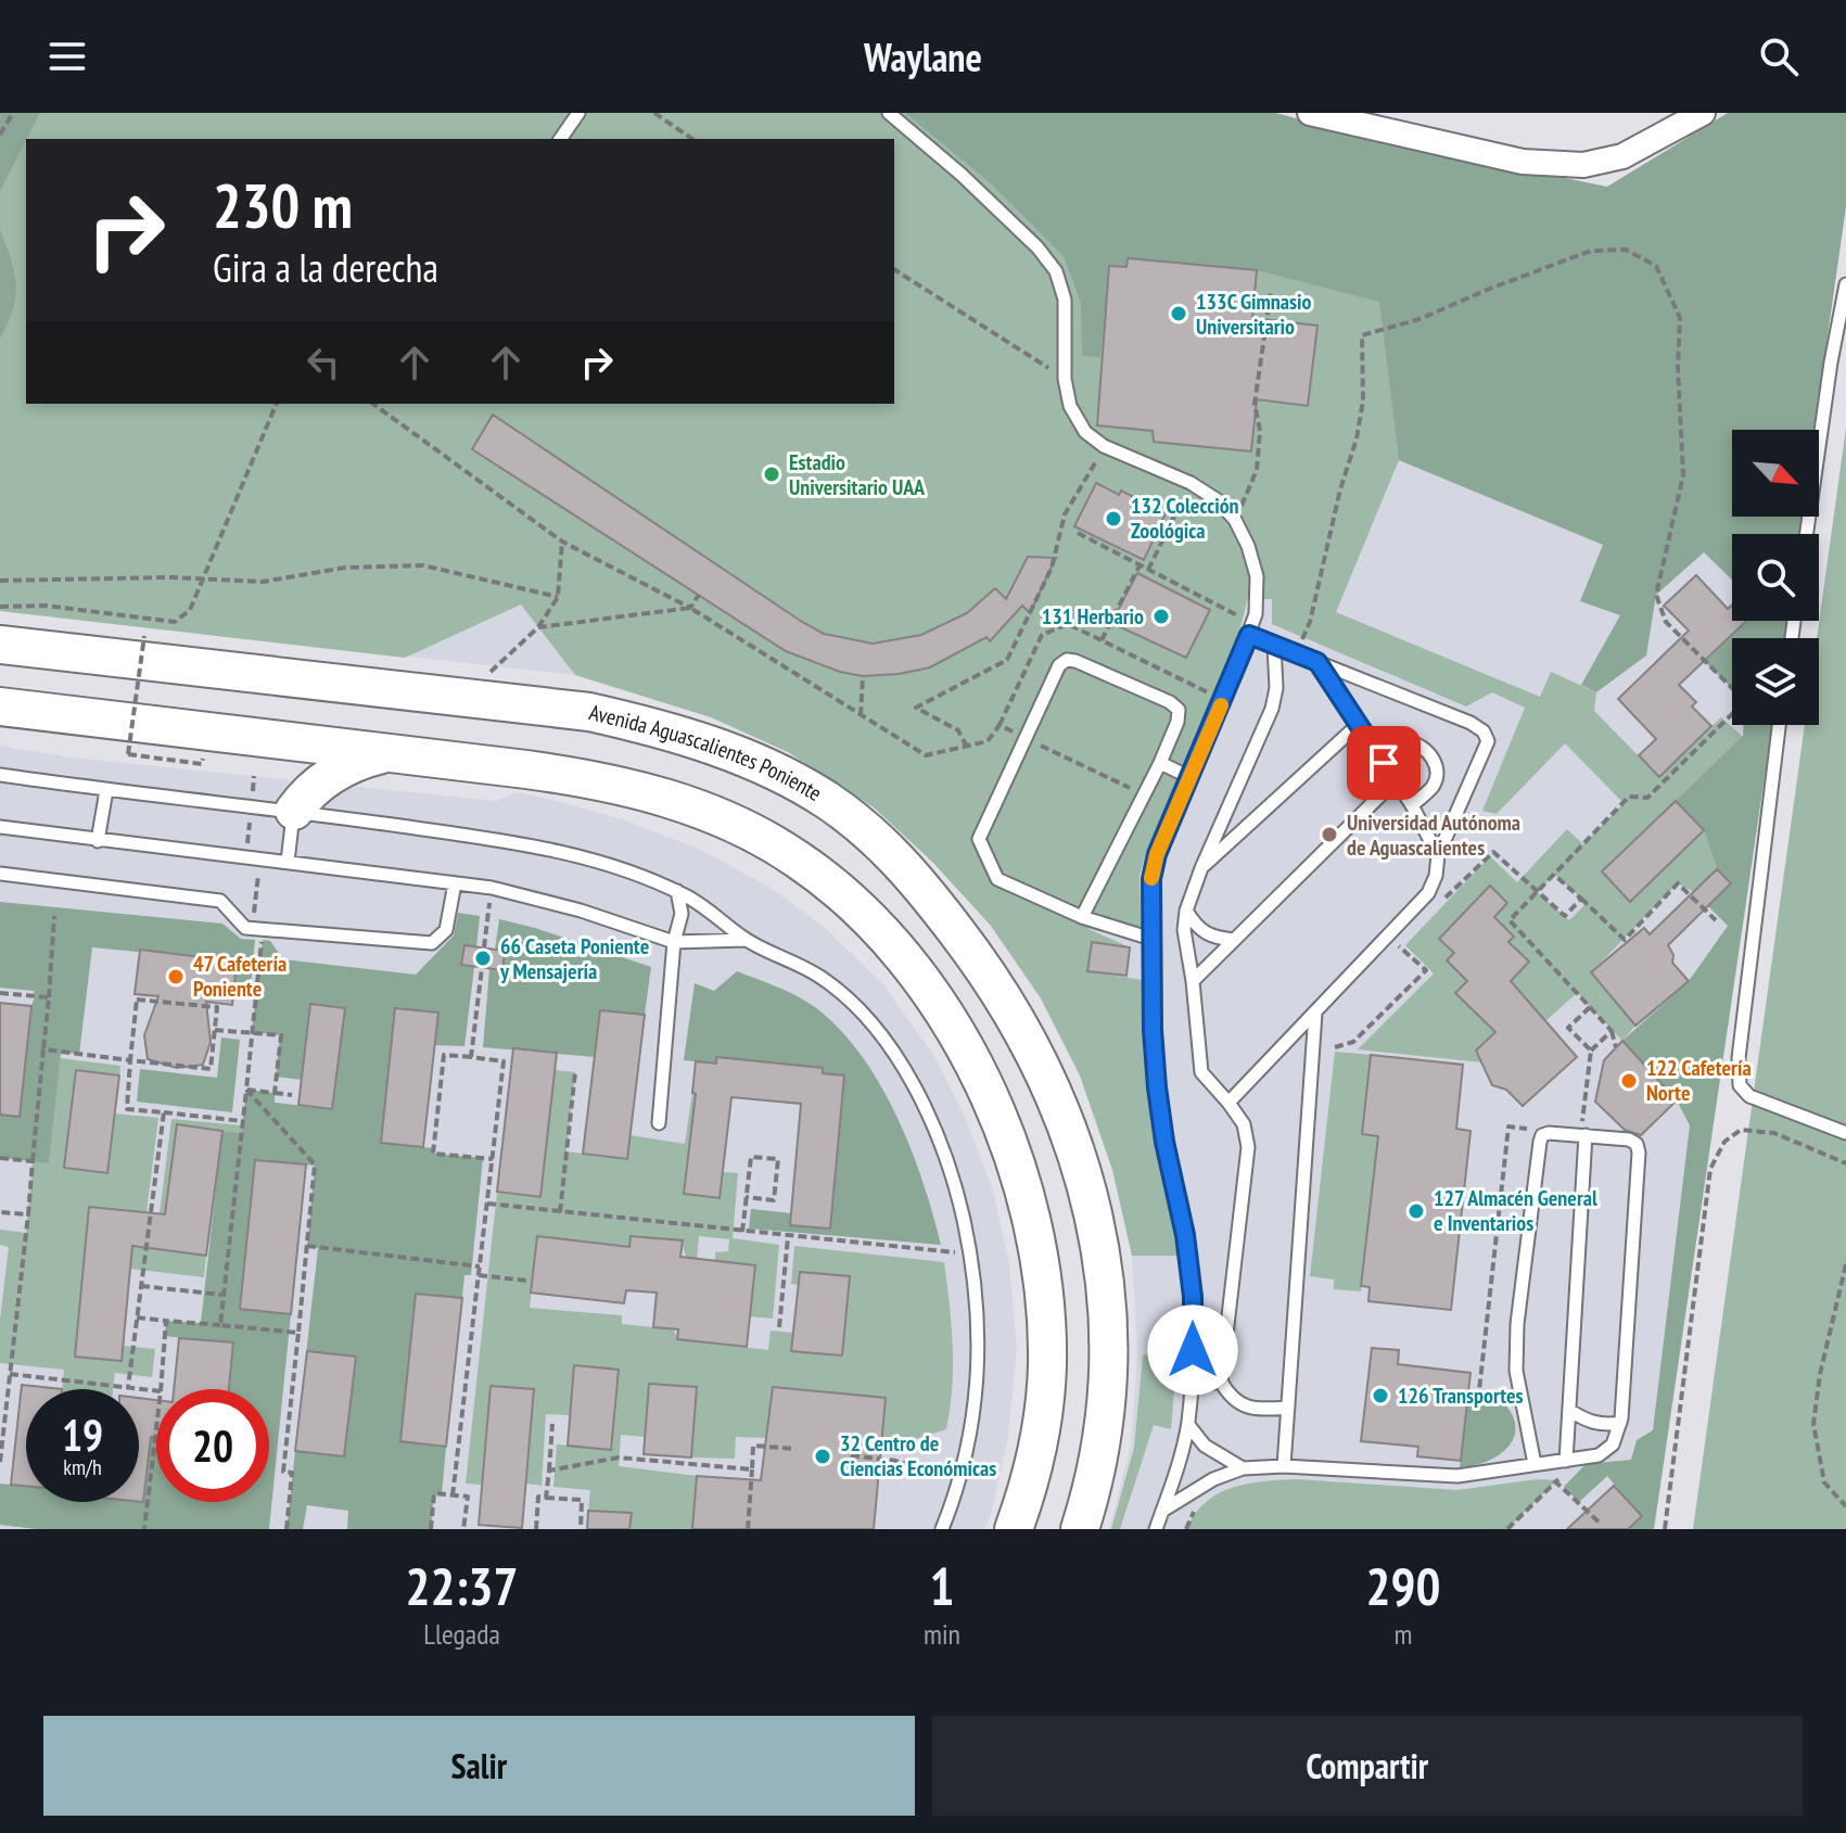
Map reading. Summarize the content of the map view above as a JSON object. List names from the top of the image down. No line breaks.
{"streets":{"main road":["Avenida Aguascalientes Poniente"]},"places":["133C Gimnasio Universitario","Estadio Universitario UAA","132 Colección Zoológica","131 Herbario","Universidad Autónoma de Aguascalientes","66 Caseta Poniente y Mensajería","47 Cafetería Poniente","122 Cafetería Norte","127 Almacén General e Inventarios","126 Transportes","32 Centro de Ciencias Económicas"],"north":"bottom right","page":{"header":"Waylane","turn":["230 m","Gira a la derecha"],"speed":"19 km/h","limit":"20","eta":["22:37","Llegada","1","min","290","m"],"buttons":["Salir","Compartir"]}}
